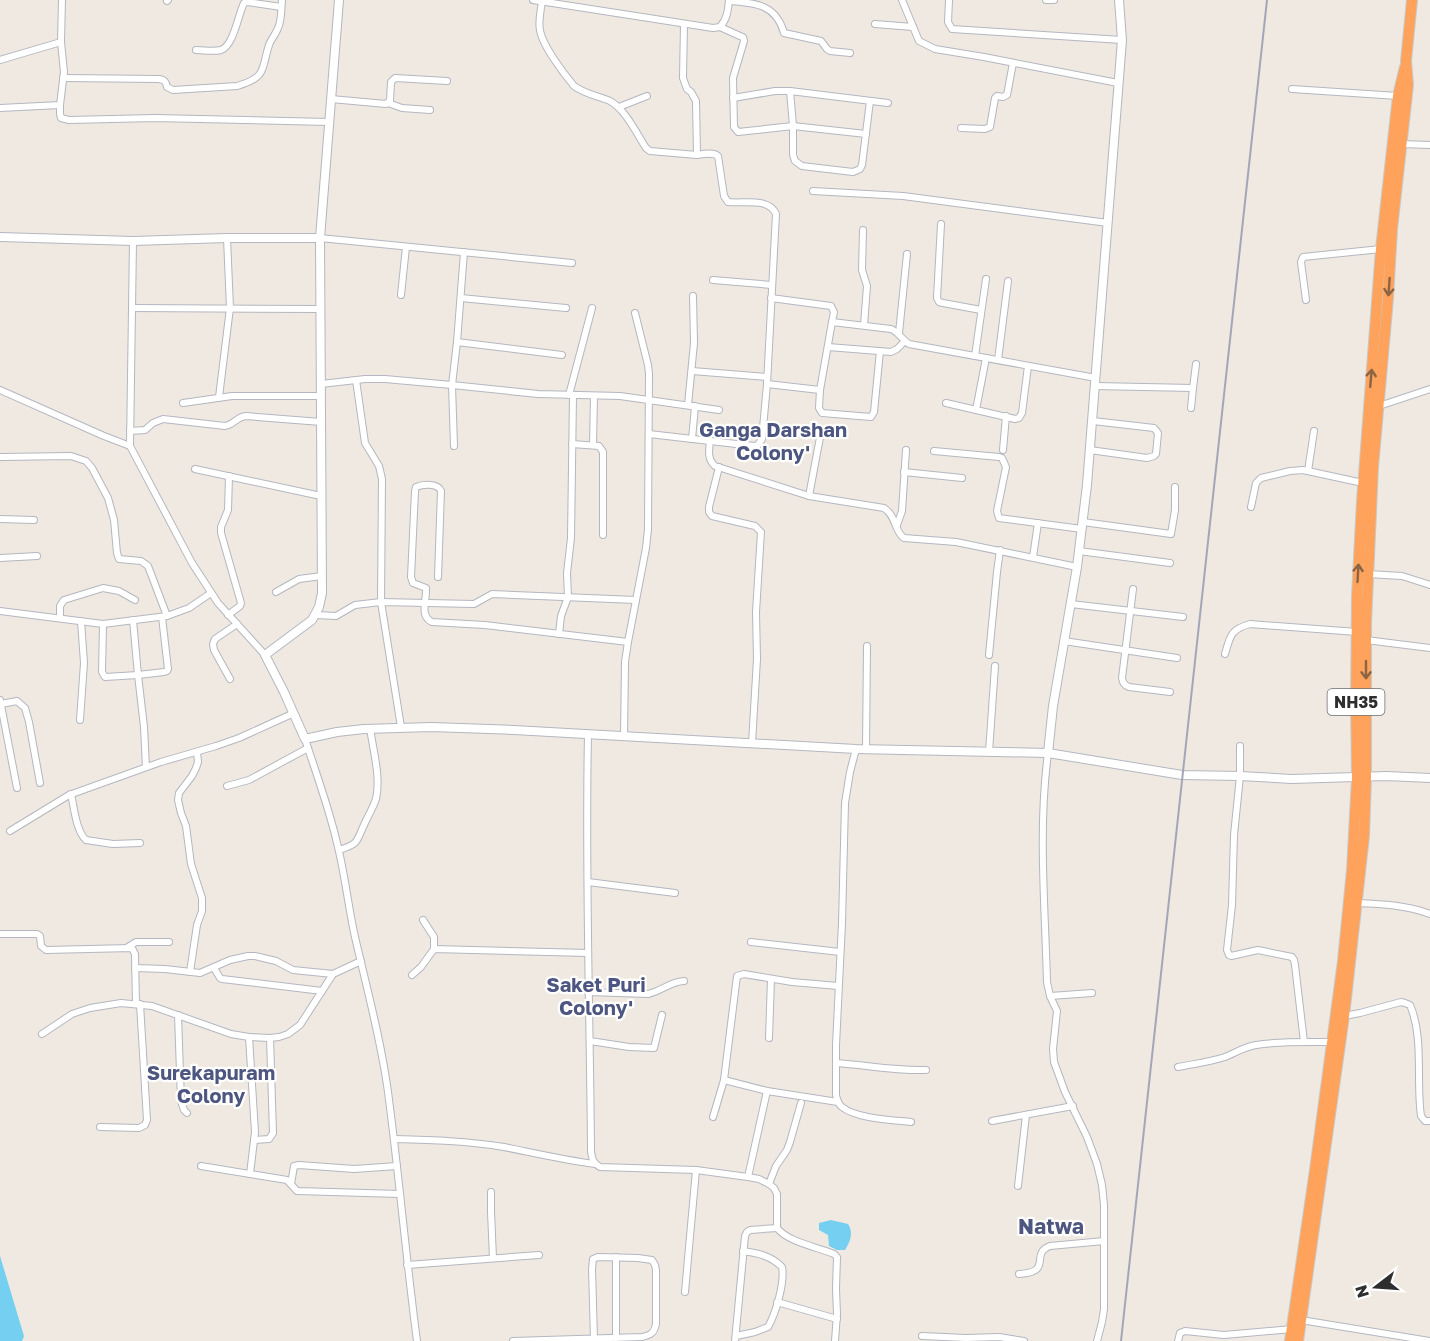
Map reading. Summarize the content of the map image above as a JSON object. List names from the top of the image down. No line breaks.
{"streets":{"highway":["NH35"]},"districts":["Ganga Darshan Colony'","Saket Puri Colony'","Surekapuram Colony","Natwa"],"north":"left"}
